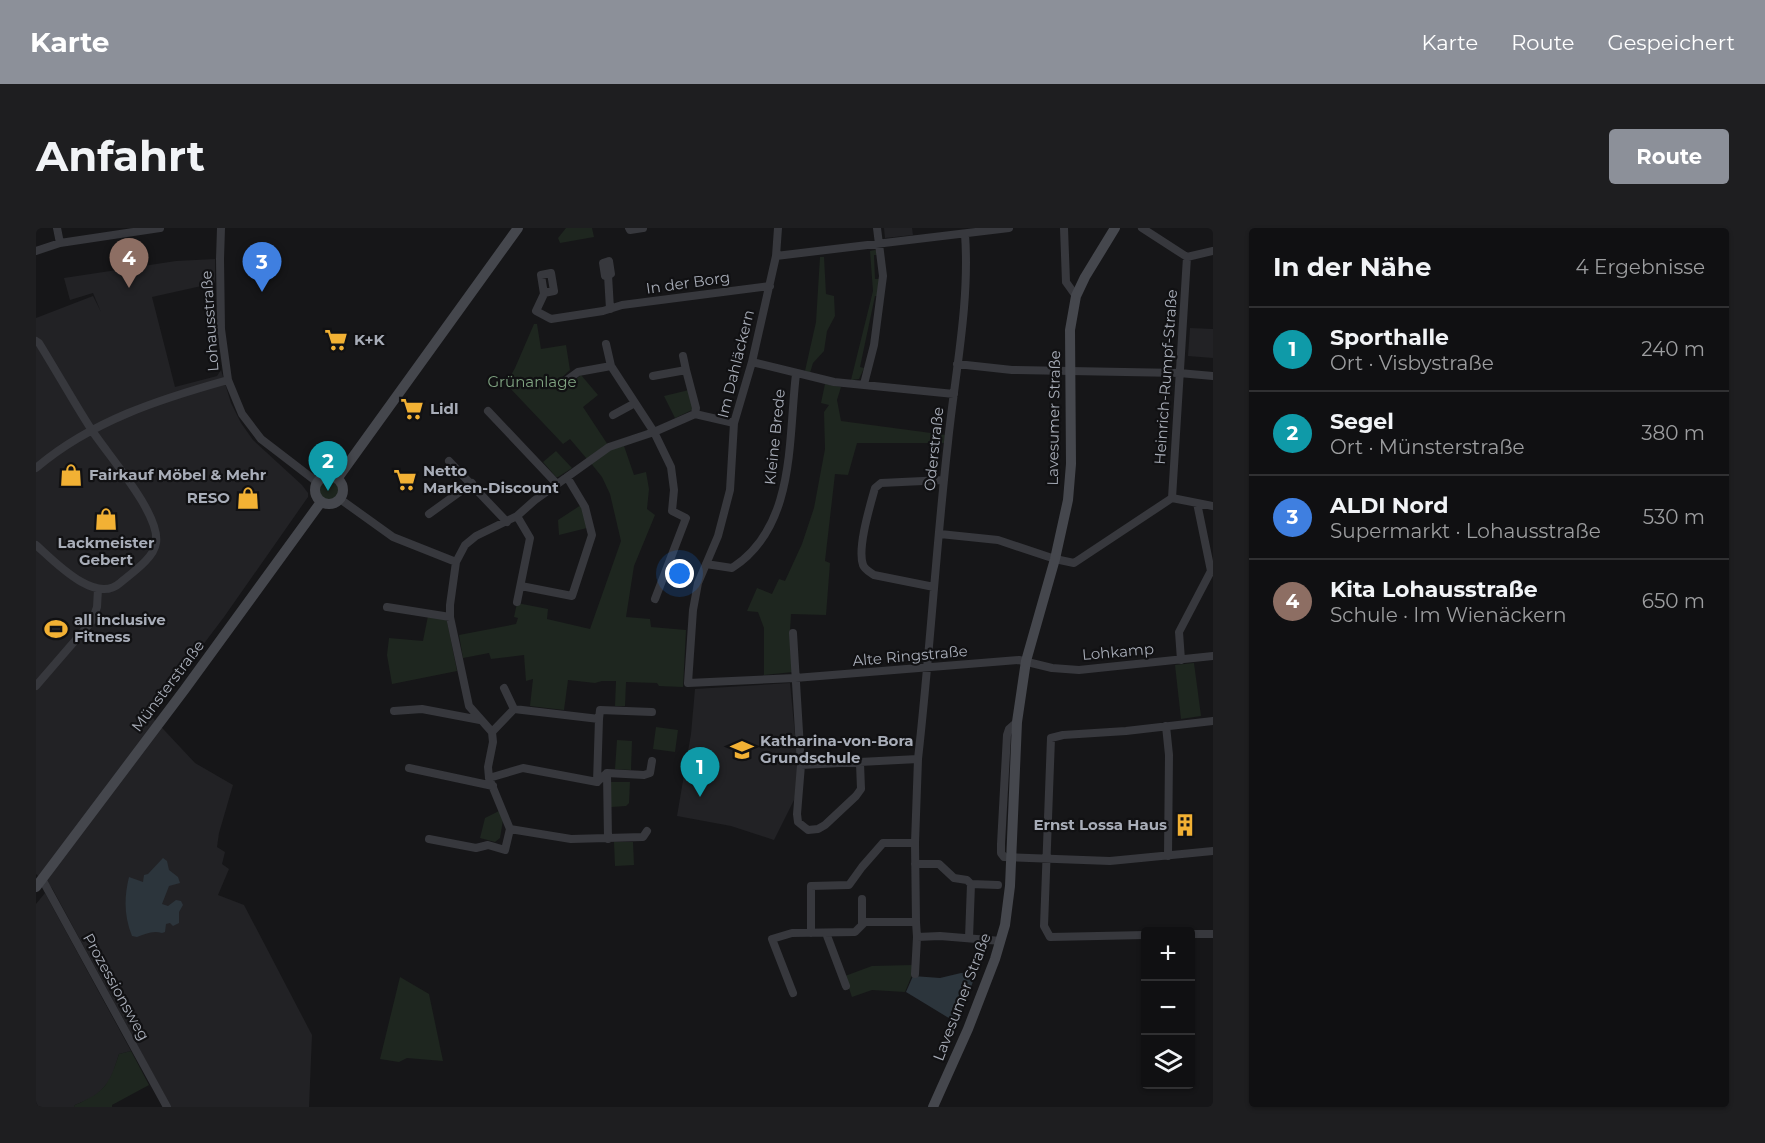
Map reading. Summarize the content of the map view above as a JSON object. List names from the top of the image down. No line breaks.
{"streets":{"street":["In der Borg","Lohausstraße","Im Dahläckern","Heinrich-Rumpf-Straße","Lavesumer Straße","Kleine Brede","Oderstraße","Lohkamp","Alte Ringstraße","Münsterstraße","Prozessionsweg"]},"crossings":[["In der Borg","Im Dahläckern"],["Lohausstraße","Münsterstraße"],["Im Dahläckern","Kleine Brede"],["Im Dahläckern","Alte Ringstraße"],["Lavesumer Straße","Lohkamp"],["Lavesumer Straße","Alte Ringstraße"],["Oderstraße","Alte Ringstraße"],["Lohkamp","Alte Ringstraße"],["Münsterstraße","Prozessionsweg"]],"parks":["Grünanlage"],"places":{"supermarket":["K+K","Lidl","Netto Marken-Discount"],"shop":["Fairkauf Möbel & Mehr","RESO","Lackmeister Gebert"],"sports":["all inclusive Fitness"],"school or university":["Katharina-von-Bora Grundschule"],"building":["Ernst Lossa Haus"]},"page":{"header":"Karte","nav":["Karte","Route","Gespeichert"],"buttons":"Route","title":"Anfahrt","heading":["In der Nähe","4 Ergebnisse"],"pins":["4","3","2","1"],"list":[{"mark":"1","name":"Sporthalle","note":"Ort · Visbystraße","value":"240 m"},{"mark":"2","name":"Segel","note":"Ort · Münsterstraße","value":"380 m"},{"mark":"3","name":"ALDI Nord","note":"Supermarkt · Lohausstraße","value":"530 m"},{"mark":"4","name":"Kita Lohausstraße","note":"Schule · Im Wienäckern","value":"650 m"}],"map_buttons":["+","−"]}}
